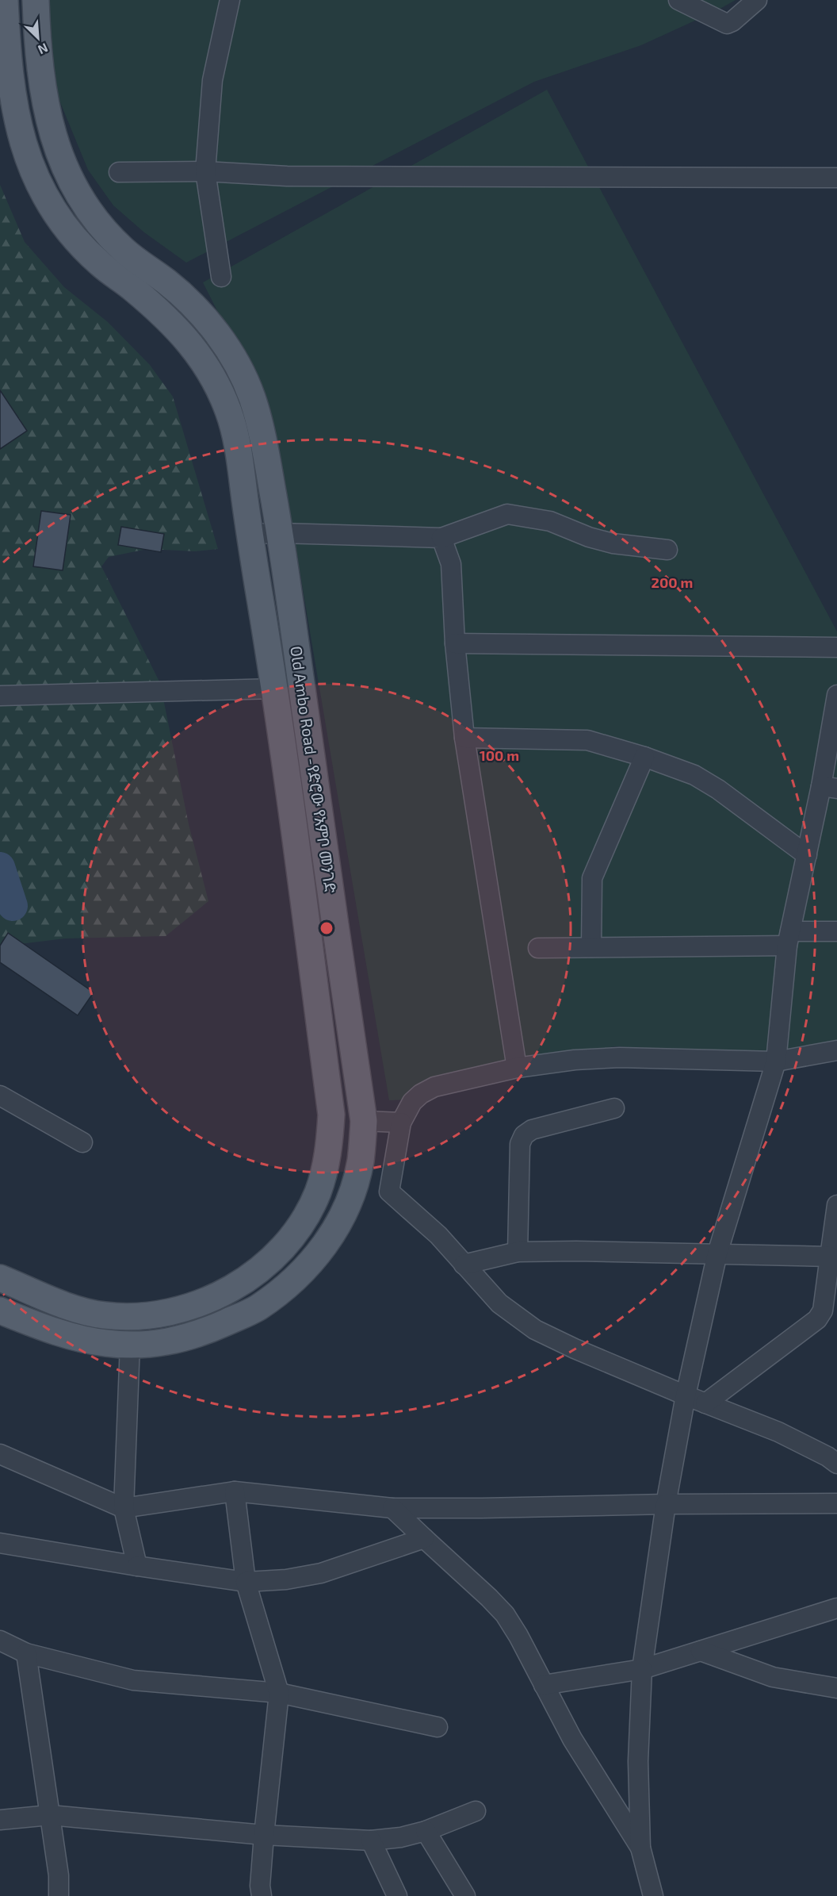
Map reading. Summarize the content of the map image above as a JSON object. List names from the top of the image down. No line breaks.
{"streets":{"main road":["Old Ambo Road -የድሮው የአምቦ መንገድ"]},"north":"bottom right","rings":["200 m","100 m"]}
